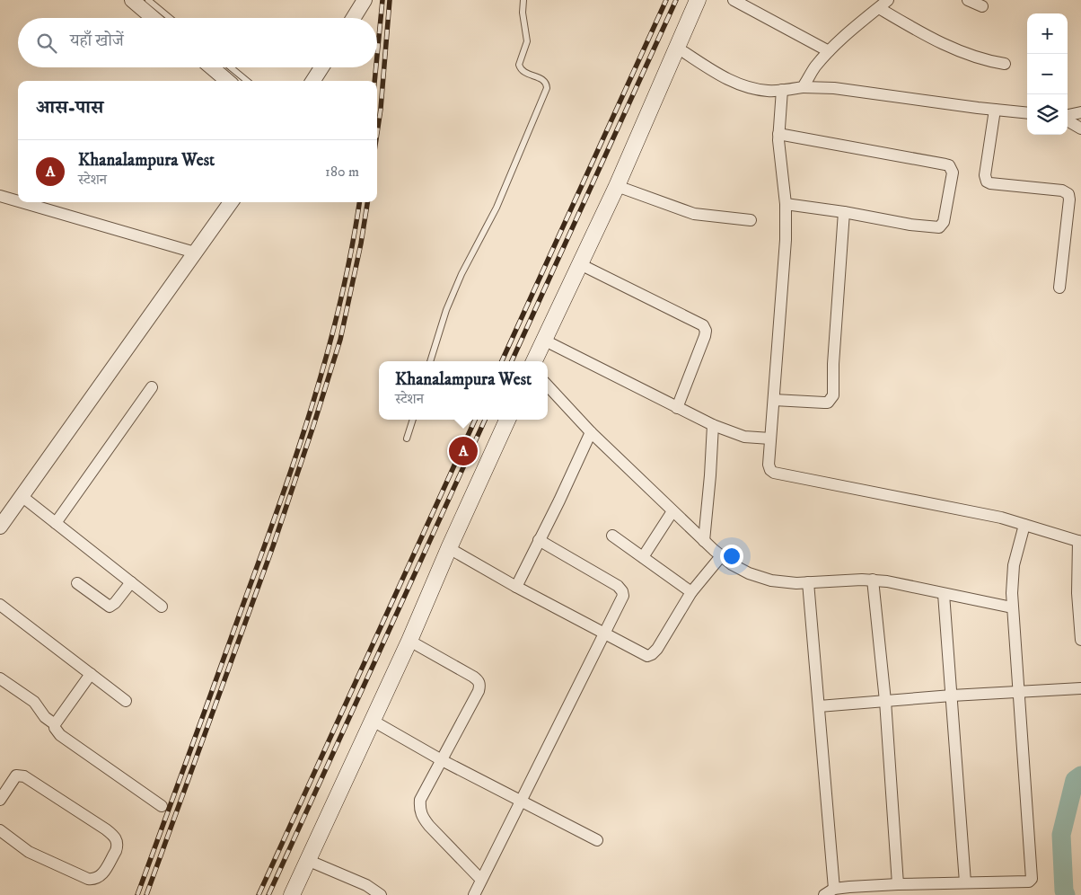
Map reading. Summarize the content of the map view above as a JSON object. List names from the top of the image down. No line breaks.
{"page":{"map_buttons":["+","−"],"search":"यहाँ खोजें","heading":"आस-पास","list":[{"mark":"A","name":"Khanalampura West","note":"स्टेशन","value":"180 m"}],"popup":["Khanalampura West","स्टेशन"],"pins":"A"}}
